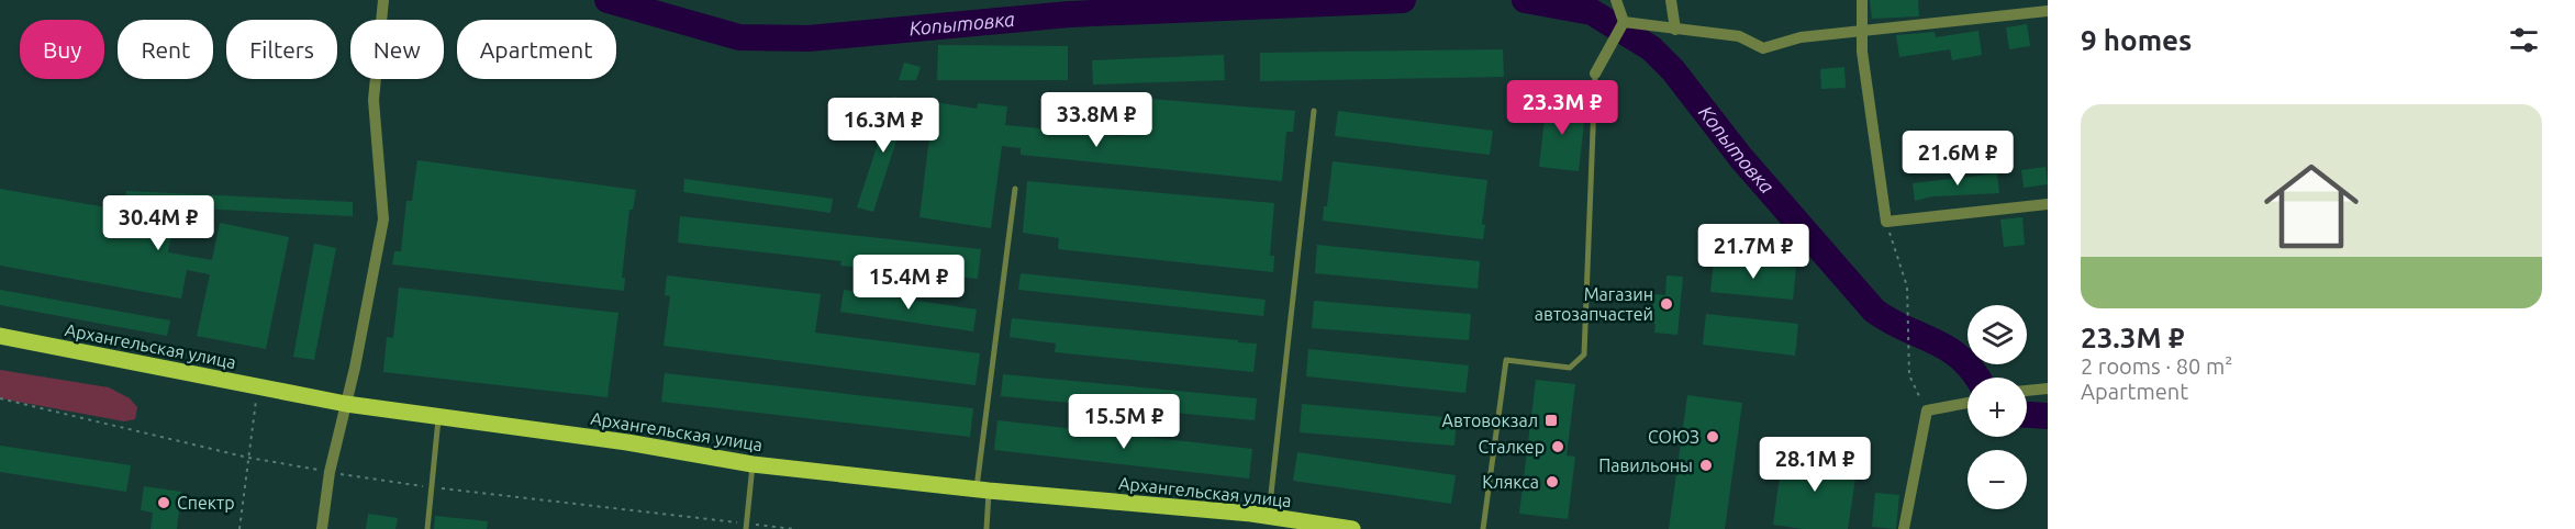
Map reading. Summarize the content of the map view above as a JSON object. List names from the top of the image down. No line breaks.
{"streets":{"main road":["Архангельская улица"]},"water":["Копытовка"],"places":{"other":["Магазин автозапчастей","СОЮЗ","Сталкер","Павильоны","Клякса","Спектр"],"transit":["Автовокзал"]},"page":{"heading":"9 homes","chip":["Buy","Rent","Filters","New","Apartment"],"list":[{"name":"23.3M ₽","note":"2 rooms · 80 m² · Apartment"}],"price":["23.3M ₽","33.8M ₽","16.3M ₽","21.6M ₽","30.4M ₽","21.7M ₽","15.4M ₽","15.5M ₽","28.1M ₽"],"map_buttons":["+","−"]}}
